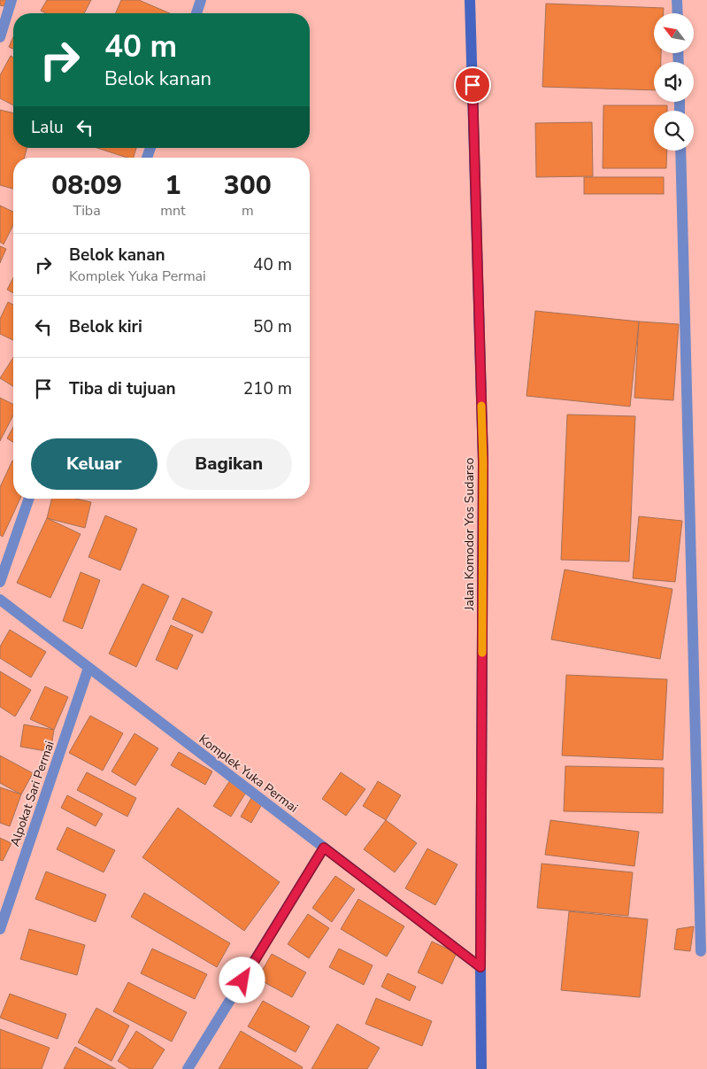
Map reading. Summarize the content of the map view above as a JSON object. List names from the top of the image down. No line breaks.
{"streets":{"street":["Jalan Komodor Yos Sudarso","Komplek Yuka Permai","Alpokat Sari Permai"]},"crossings":[["Jalan Komodor Yos Sudarso","Komplek Yuka Permai"],["Komplek Yuka Permai","Alpokat Sari Permai"]],"north":"top left","page":{"turn":["40 m","Belok kanan"],"then":"Lalu","eta":["08:09","Tiba","1","mnt","300","m"],"list":[{"name":"Belok kanan","note":"Komplek Yuka Permai","value":"40 m"},{"name":"Belok kiri","value":"50 m"},{"name":"Tiba di tujuan","value":"210 m"}],"buttons":["Keluar","Bagikan"]}}
